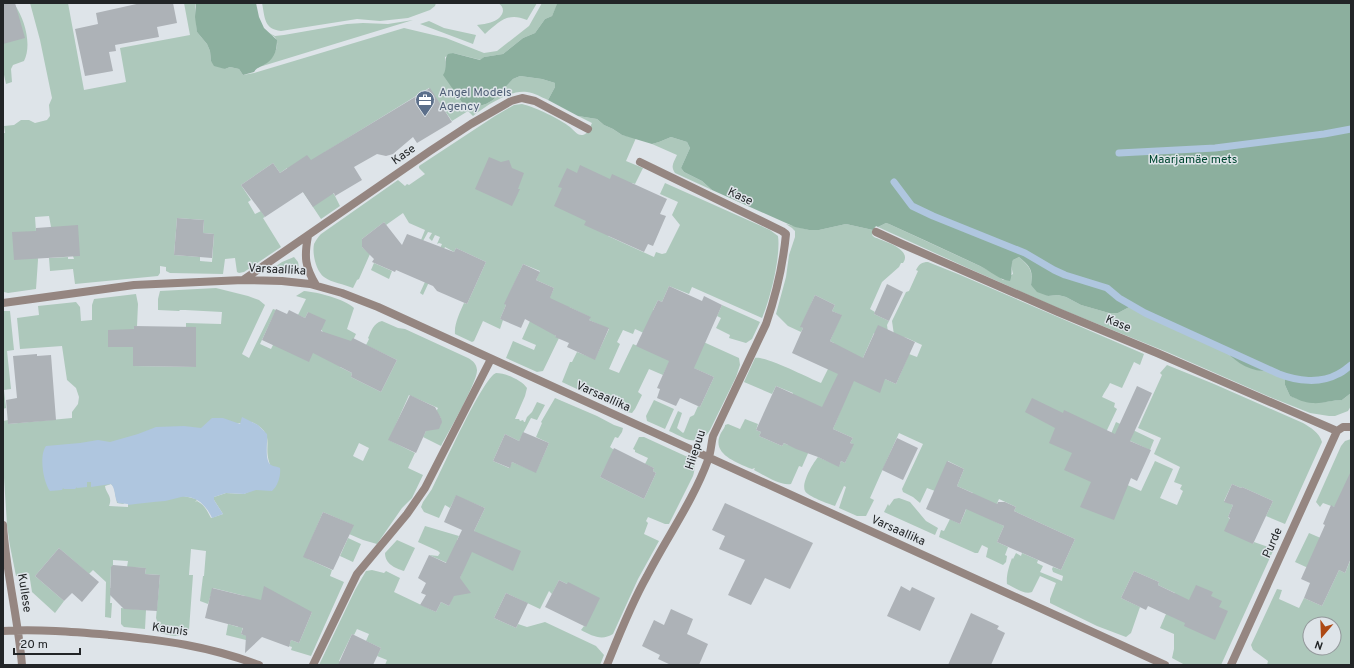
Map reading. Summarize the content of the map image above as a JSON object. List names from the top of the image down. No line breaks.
{"streets":{"street":["Kase","Varsaallika","Hiiepuu","Purde","Kullese","Kaunis"]},"crossings":[["Kase","Varsaallika"],["Kase","Hiiepuu"],["Kase","Purde"],["Varsaallika","Hiiepuu"],["Kullese","Kaunis"]],"parks":["Maarjamäe mets"],"places":{"office":["Angel Models Agency"]},"scale_bar":"20 m","north":"bottom"}
